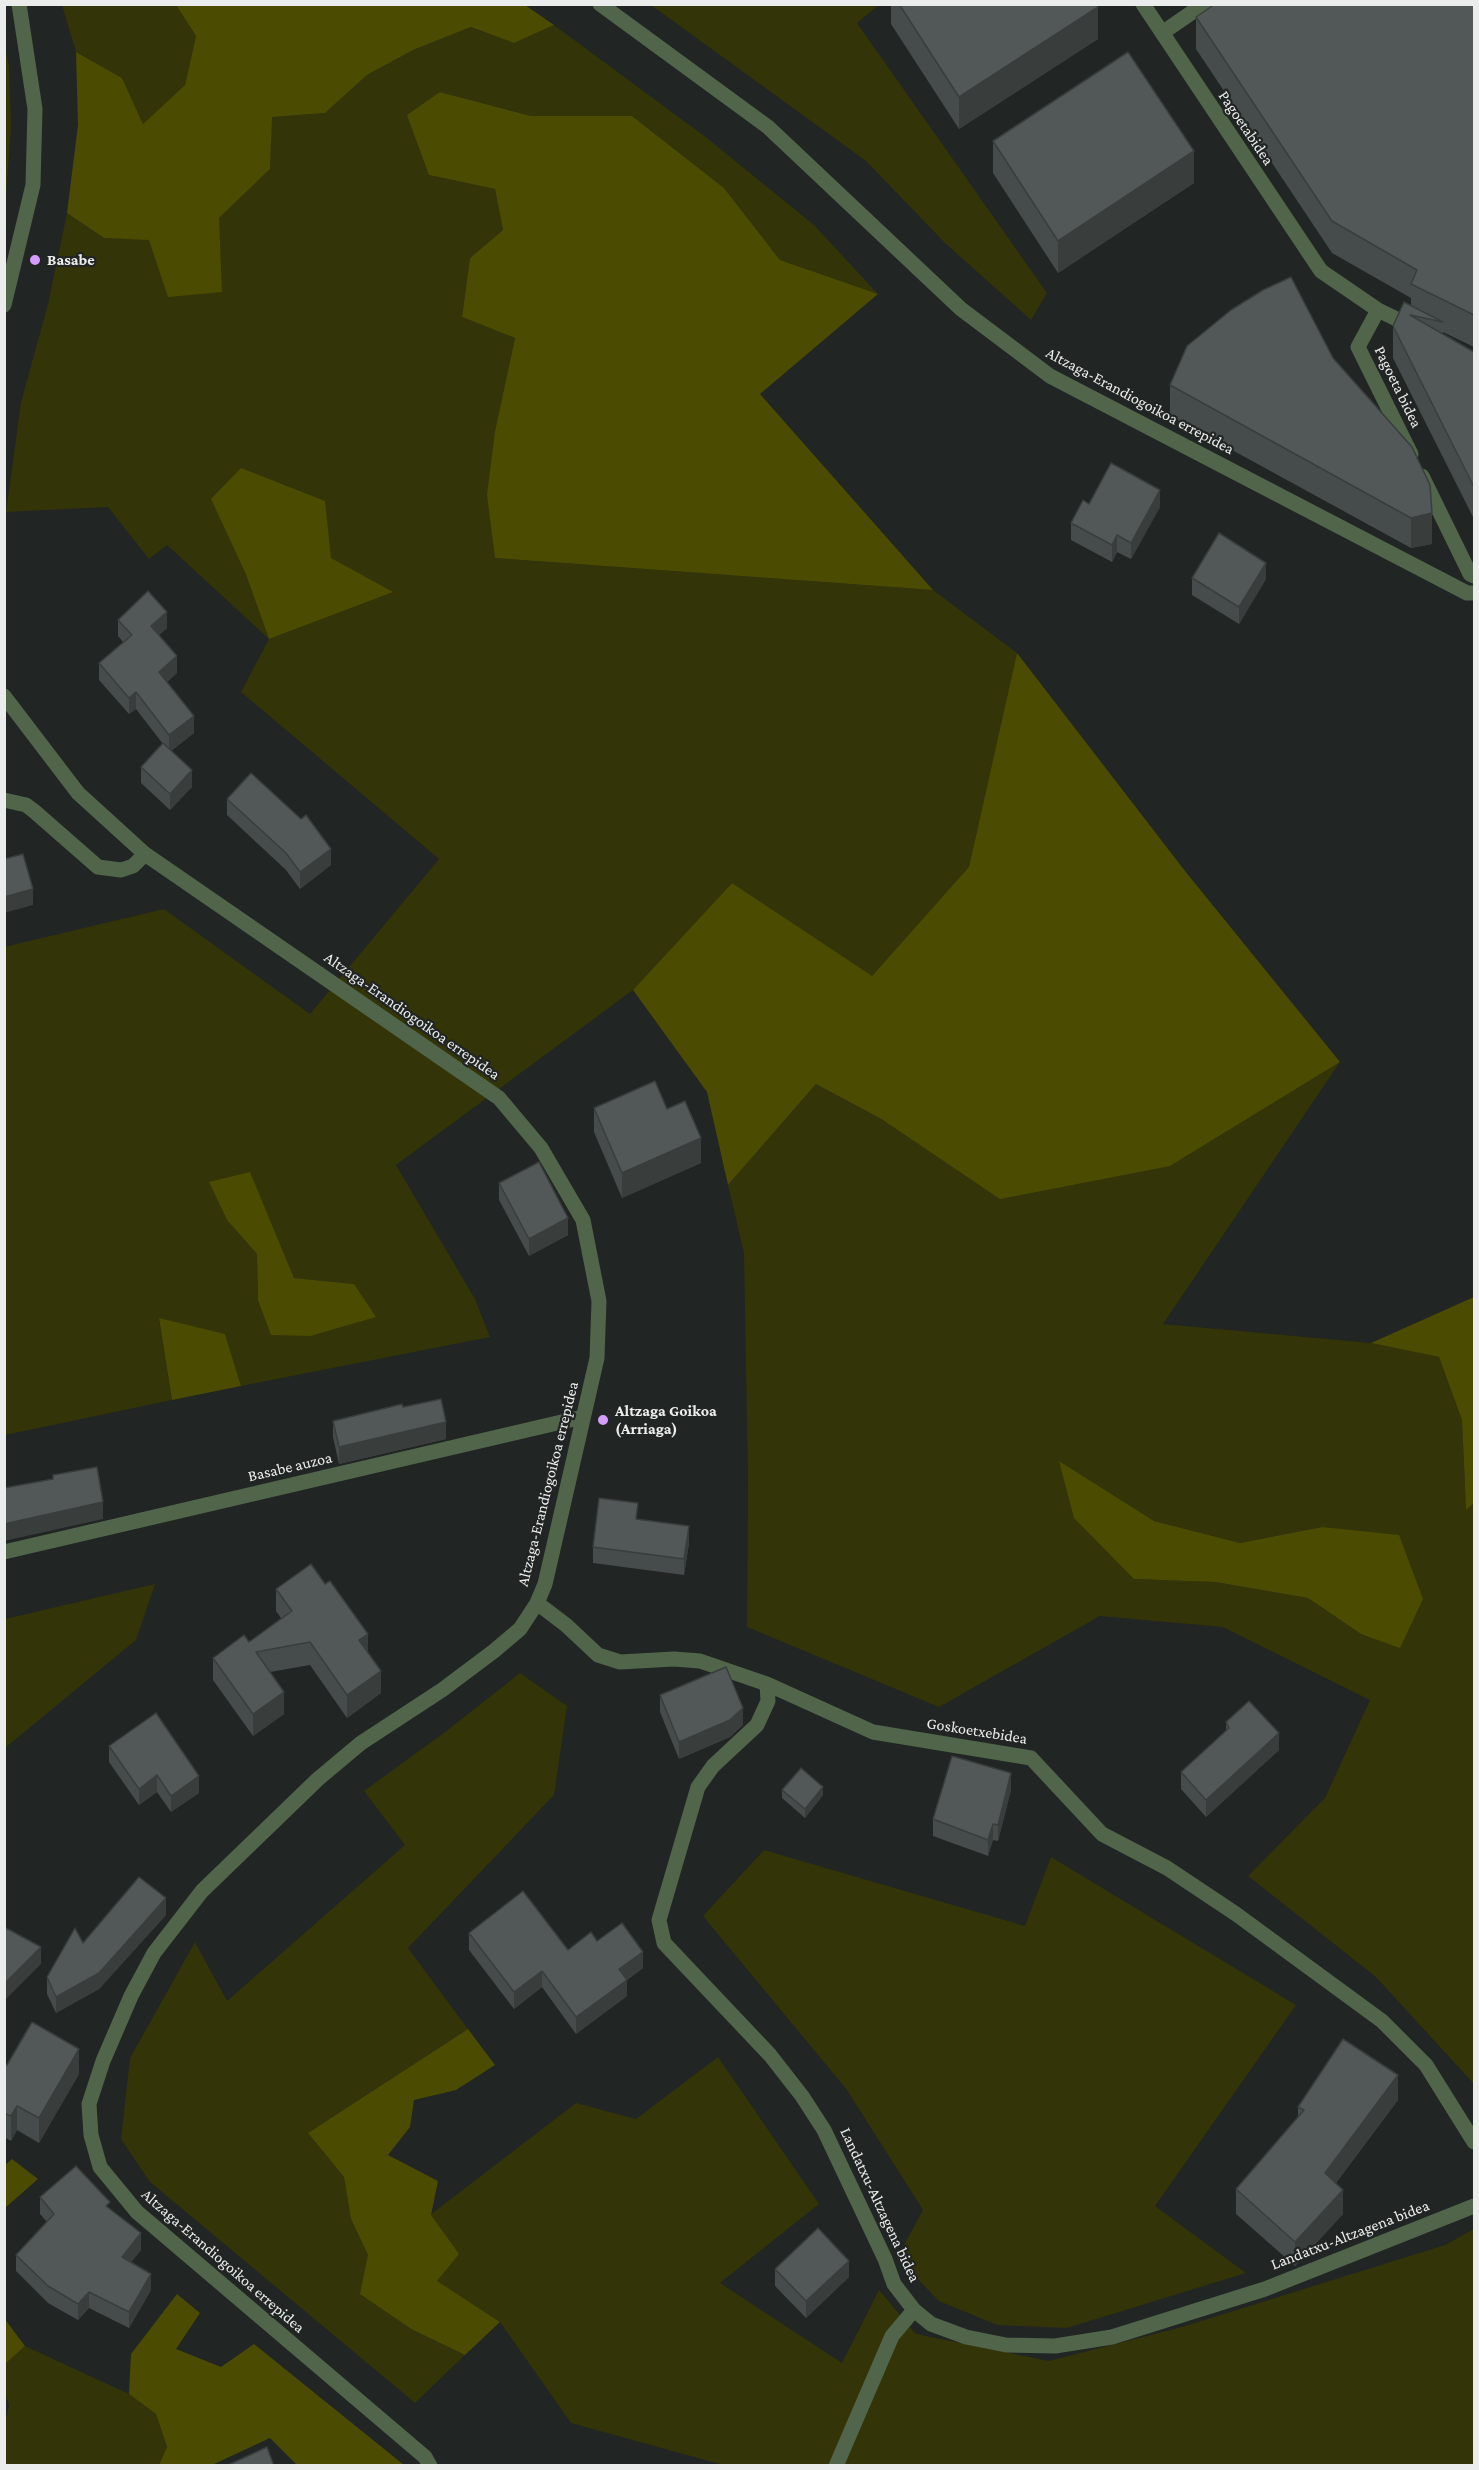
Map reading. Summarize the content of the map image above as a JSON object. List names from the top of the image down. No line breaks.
{"streets":{"street":["Pagoetabidea","Pagoeta bidea","Altzaga-Erandiogoikoa errepidea","Basabe auzoa","Goskoetxebidea","Landatxu-Altzagena bidea"]},"crossings":[["Pagoetabidea","Pagoeta bidea"],["Altzaga-Erandiogoikoa errepidea","Basabe auzoa"],["Altzaga-Erandiogoikoa errepidea","Goskoetxebidea"],["Goskoetxebidea","Landatxu-Altzagena bidea"]],"places":["Basabe","Altzaga Goikoa (Arriaga)"]}
